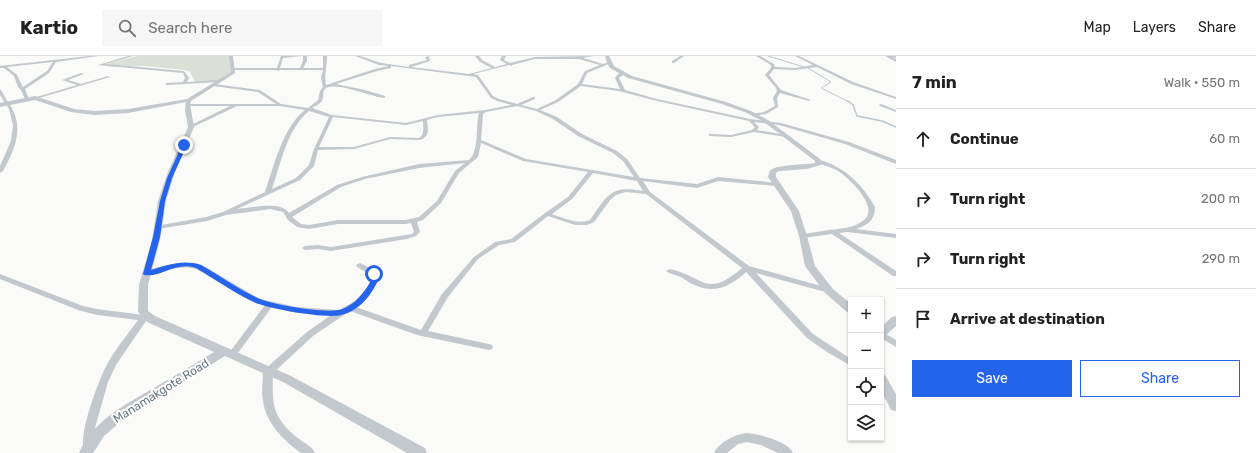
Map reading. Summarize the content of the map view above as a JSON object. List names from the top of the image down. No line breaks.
{"streets":{"street":["Manamakgote Road"]},"page":{"header":"Kartio","search":"Search here","nav":["Map","Layers","Share"],"heading":["7 min","Walk · 550 m"],"list":[["Continue","60 m"],["Turn right","200 m"],["Turn right","290 m"],"Arrive at destination"],"map_buttons":["+","−"],"buttons":["Save","Share"]}}
